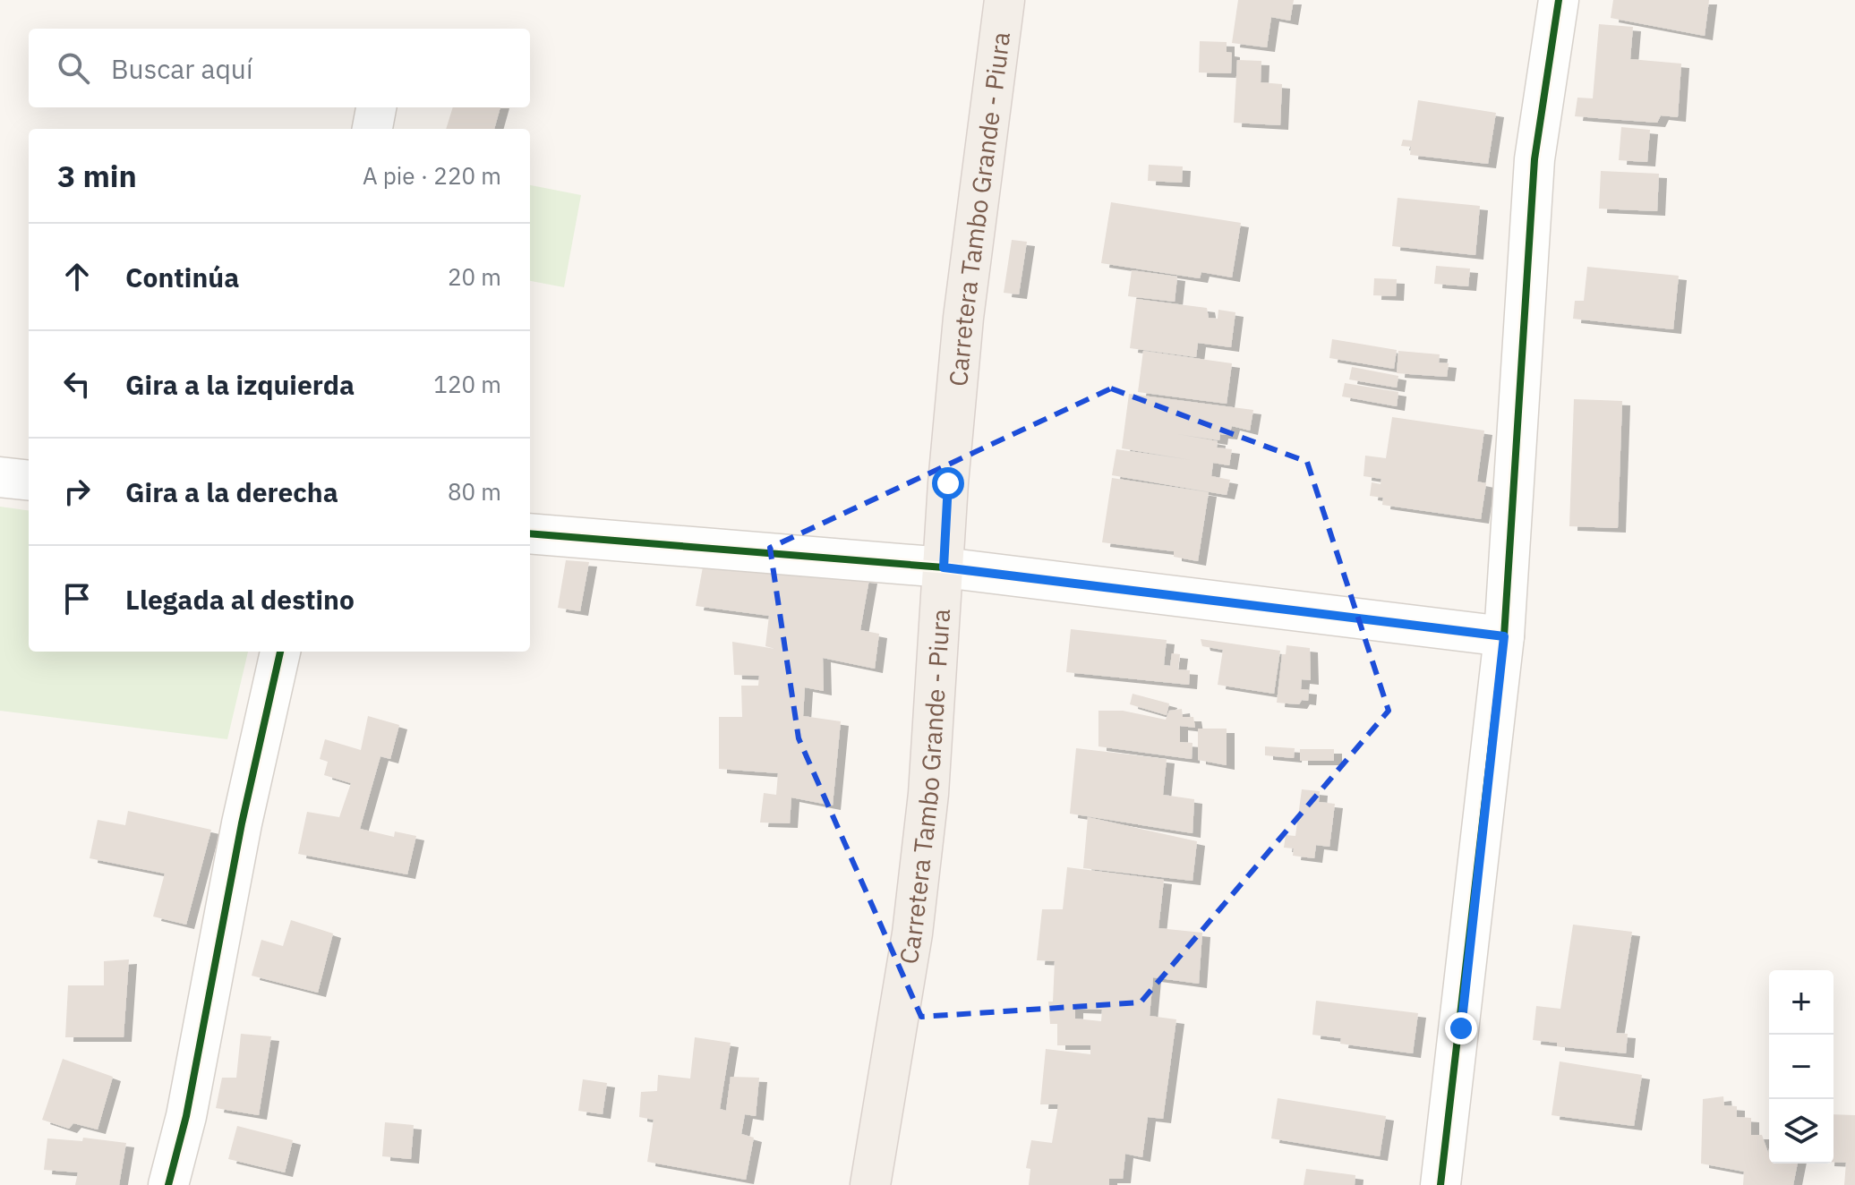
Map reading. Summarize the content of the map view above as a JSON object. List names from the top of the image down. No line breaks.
{"streets":{"main road":["Carretera Tambo Grande - Piura"]},"page":{"search":"Buscar aquí","heading":["3 min","A pie · 220 m"],"list":[["Continúa","20 m"],["Gira a la izquierda","120 m"],["Gira a la derecha","80 m"],"Llegada al destino"],"map_buttons":["+","−"]}}
